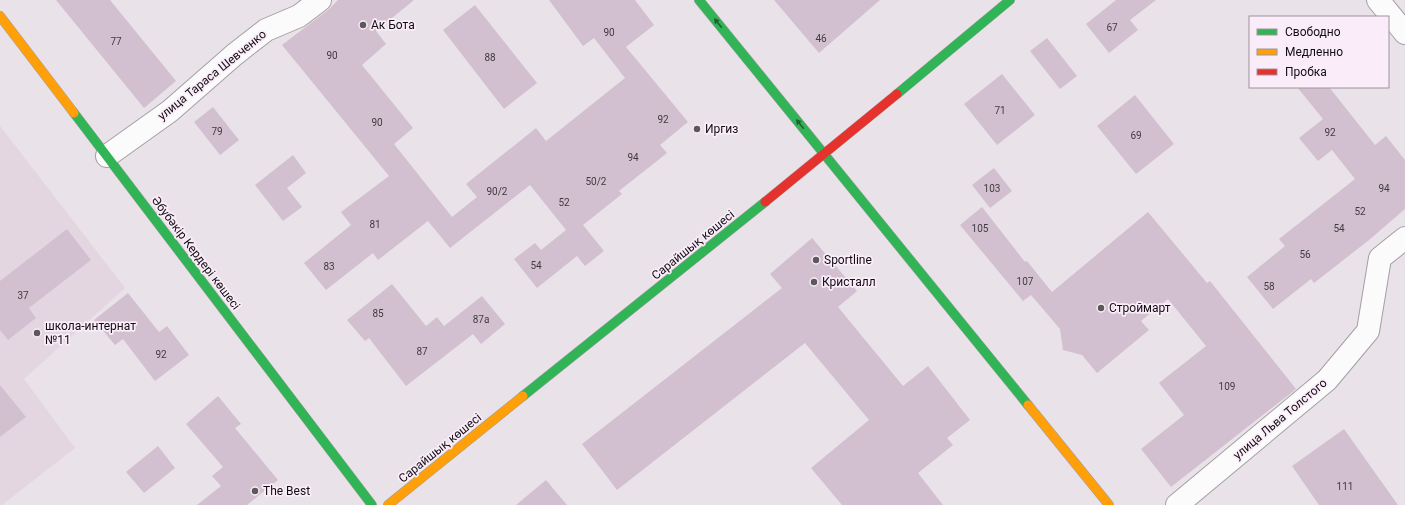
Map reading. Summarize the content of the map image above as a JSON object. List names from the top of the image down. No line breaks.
{"streets":{"street":["улица Тараса Шевченко","Сарайшық көшесі","Әбубәкір Кердері көшесі","улица Льва Толстого"]},"crossings":[["улица Тараса Шевченко","Әбубәкір Кердері көшесі"]],"places":["Ак Бота","Иргиз","Sportline","Кристалл","Строймарт","школа-интернат №11","The Best"],"house_numbers":["67","90","46","77","90","88","71","92","90","79","92","69","94","50/2","103","94","90/2","52","52","81","105","54","56","54","83","107","58","37","85","87а","87","92","109","111"],"legend":["Свободно","Медленно","Пробка"]}
